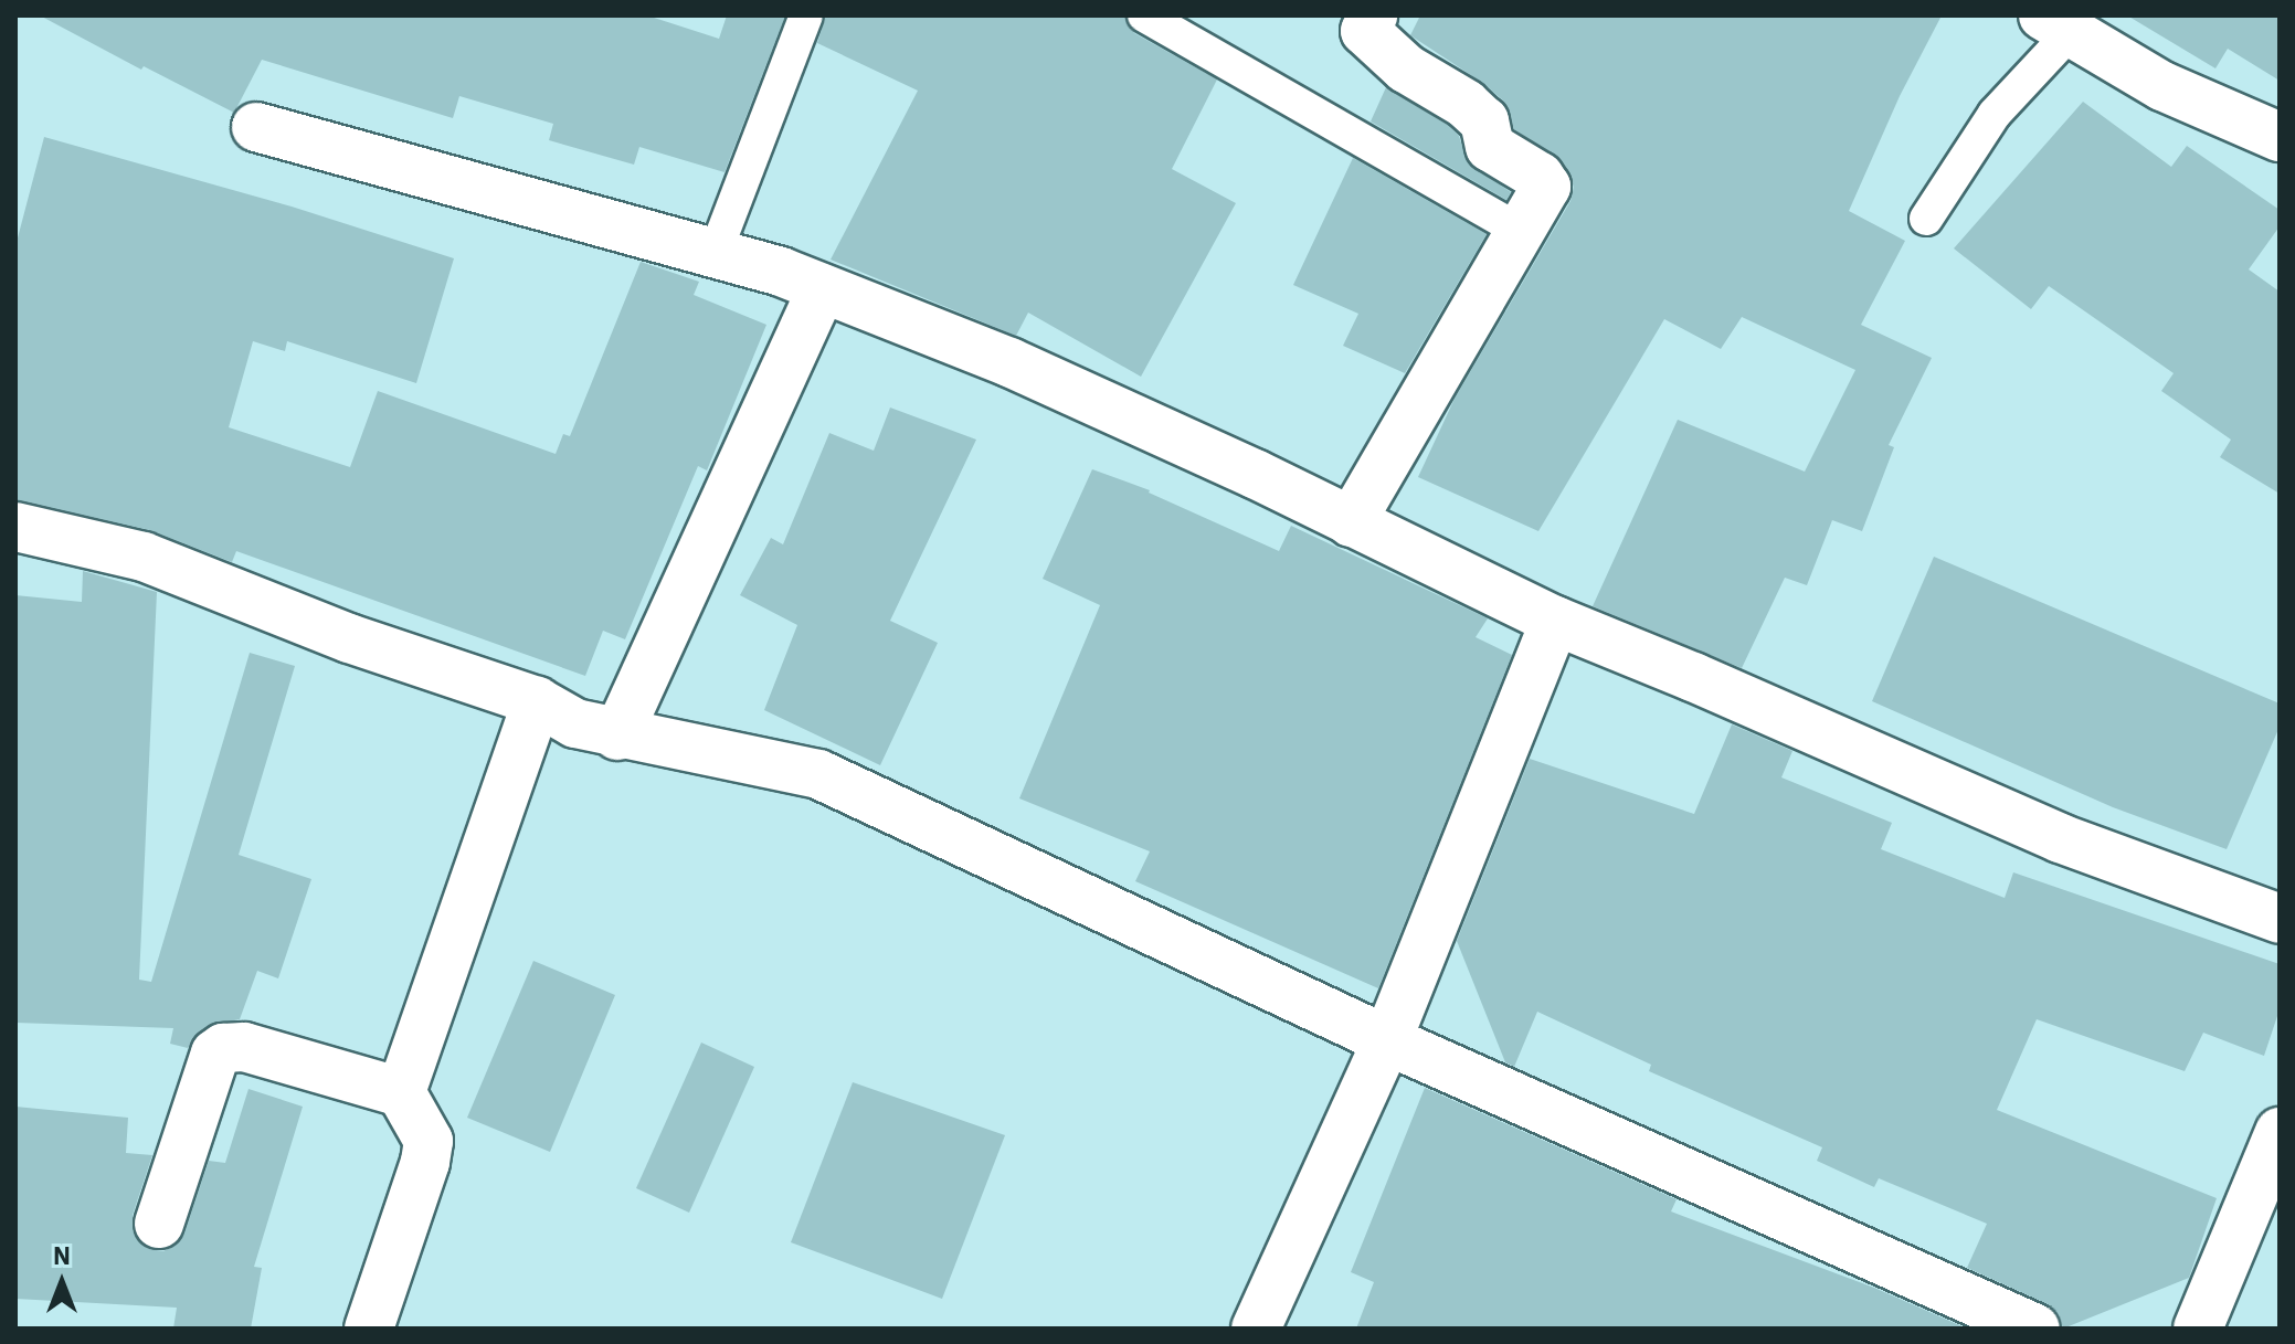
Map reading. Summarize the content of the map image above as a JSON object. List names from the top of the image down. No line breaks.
{"north":"top"}
